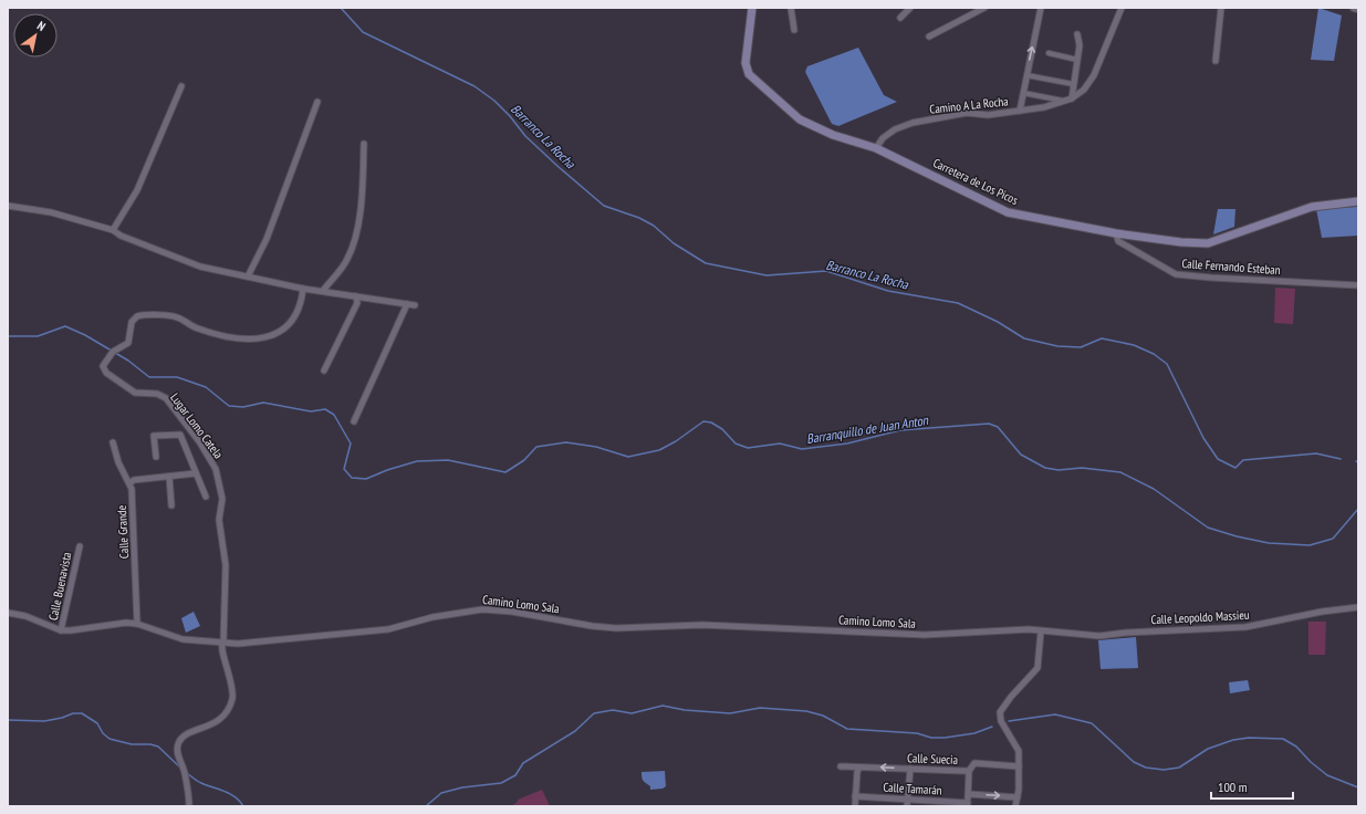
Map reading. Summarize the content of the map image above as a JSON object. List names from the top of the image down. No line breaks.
{"streets":{"main road":["Carretera de Los Picos"],"street":["Camino A La Rocha","Calle Fernando Esteban","Lugar Lomo Catela","Calle Grande","Calle Buenavista","Camino Lomo Sala","Calle Leopoldo Massieu","Calle Suecia","Calle Tamarán"]},"crossings":[["Camino A La Rocha","Carretera de Los Picos"],["Carretera de Los Picos","Calle Fernando Esteban"],["Lugar Lomo Catela","Camino Lomo Sala"],["Calle Grande","Camino Lomo Sala"],["Calle Buenavista","Camino Lomo Sala"],["Camino Lomo Sala","Calle Leopoldo Massieu"]],"water":["Barranco La Rocha","Barranquillo de Juan Anton"],"scale_bar":"100 m","north":"top right"}
